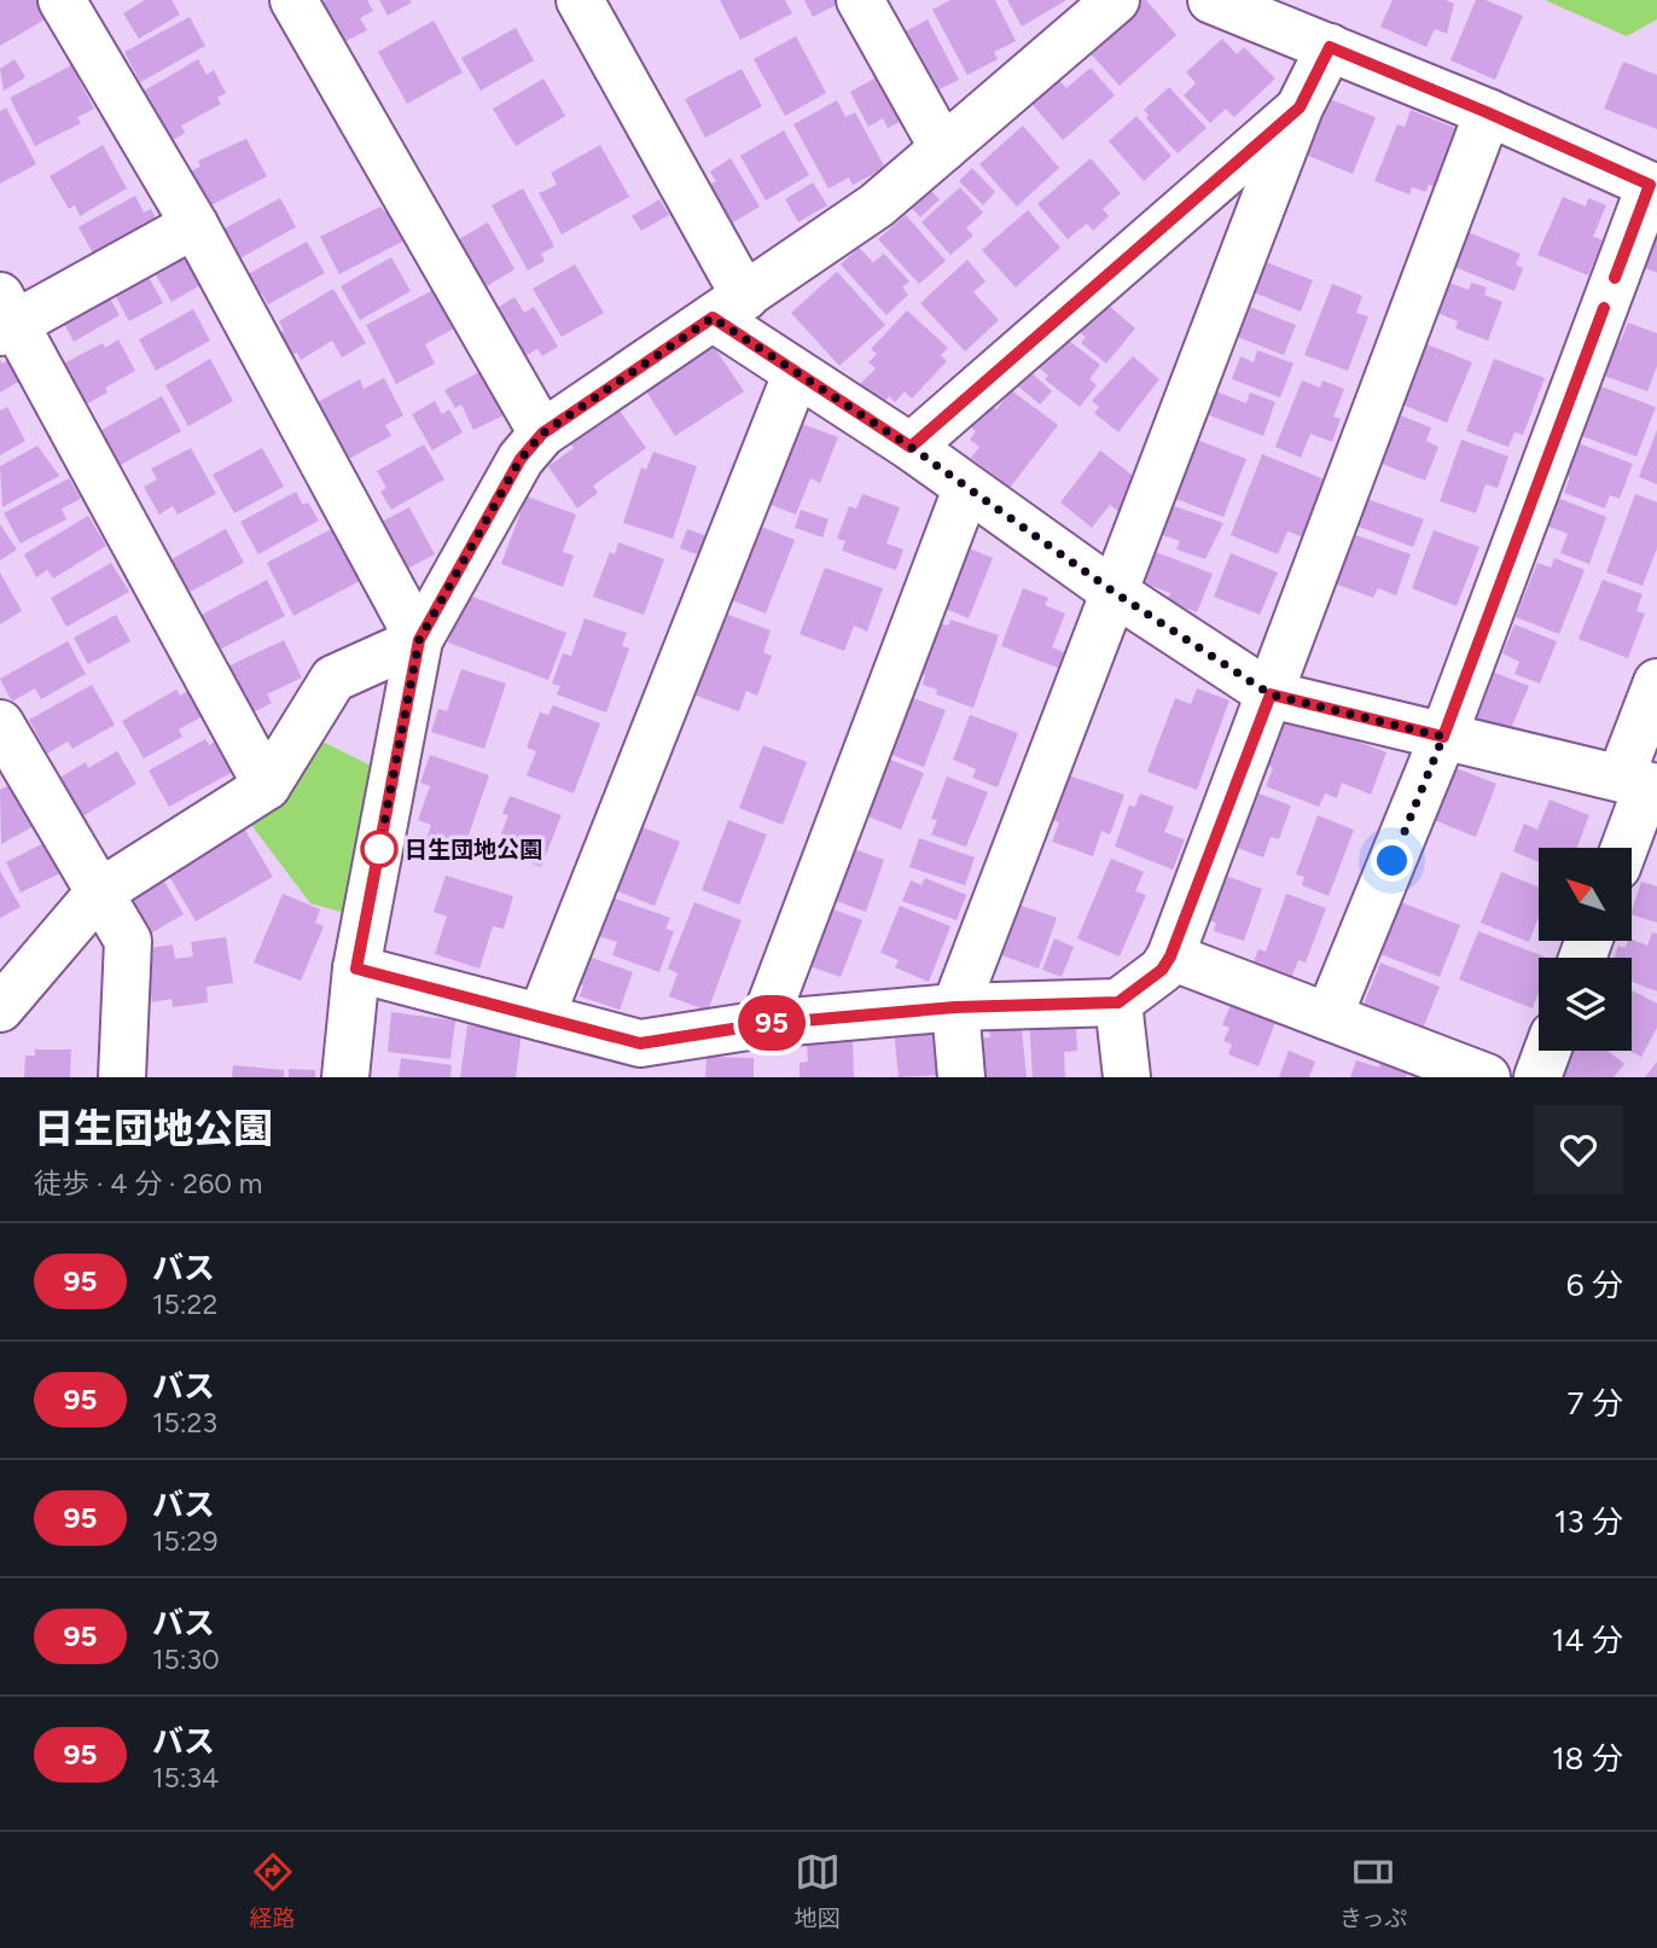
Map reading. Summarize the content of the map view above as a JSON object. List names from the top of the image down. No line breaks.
{"places":["日生団地公園"],"lines":["bus line 95"],"north":"top left","page":{"on_map":"95","heading":["日生団地公園","徒歩 · 4 分 · 260 m"],"list":[{"mark":"95","name":"バス","note":"15:22","value":"6 分"},{"mark":"95","name":"バス","note":"15:23","value":"7 分"},{"mark":"95","name":"バス","note":"15:29","value":"13 分"},{"mark":"95","name":"バス","note":"15:30","value":"14 分"},{"mark":"95","name":"バス","note":"15:34","value":"18 分"}],"tabs":["経路","地図","きっぷ"]}}
